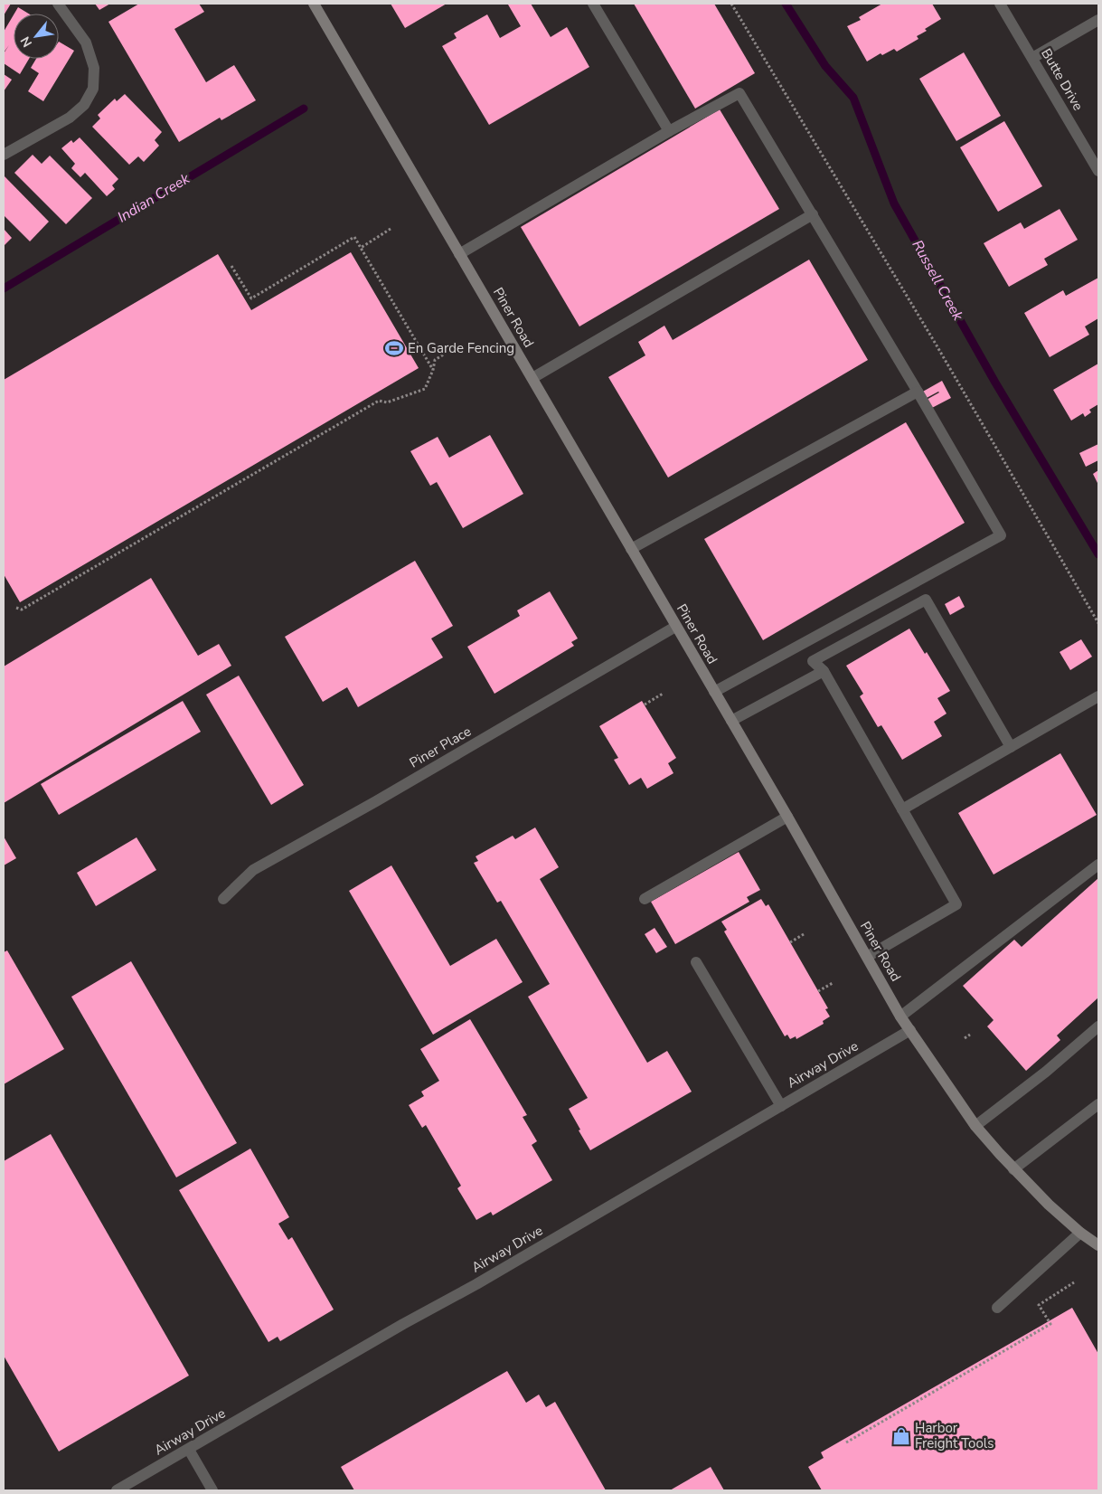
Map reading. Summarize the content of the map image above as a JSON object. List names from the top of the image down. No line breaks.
{"streets":{"main road":["Piner Road"],"street":["Butte Drive","Piner Place","Airway Drive"]},"crossings":[["Piner Road","Piner Place"],["Piner Road","Airway Drive"]],"water":["Indian Creek","Russell Creek"],"places":{"sports":["En Garde Fencing"],"shop":["Harbor Freight Tools"]},"north":"bottom left"}
